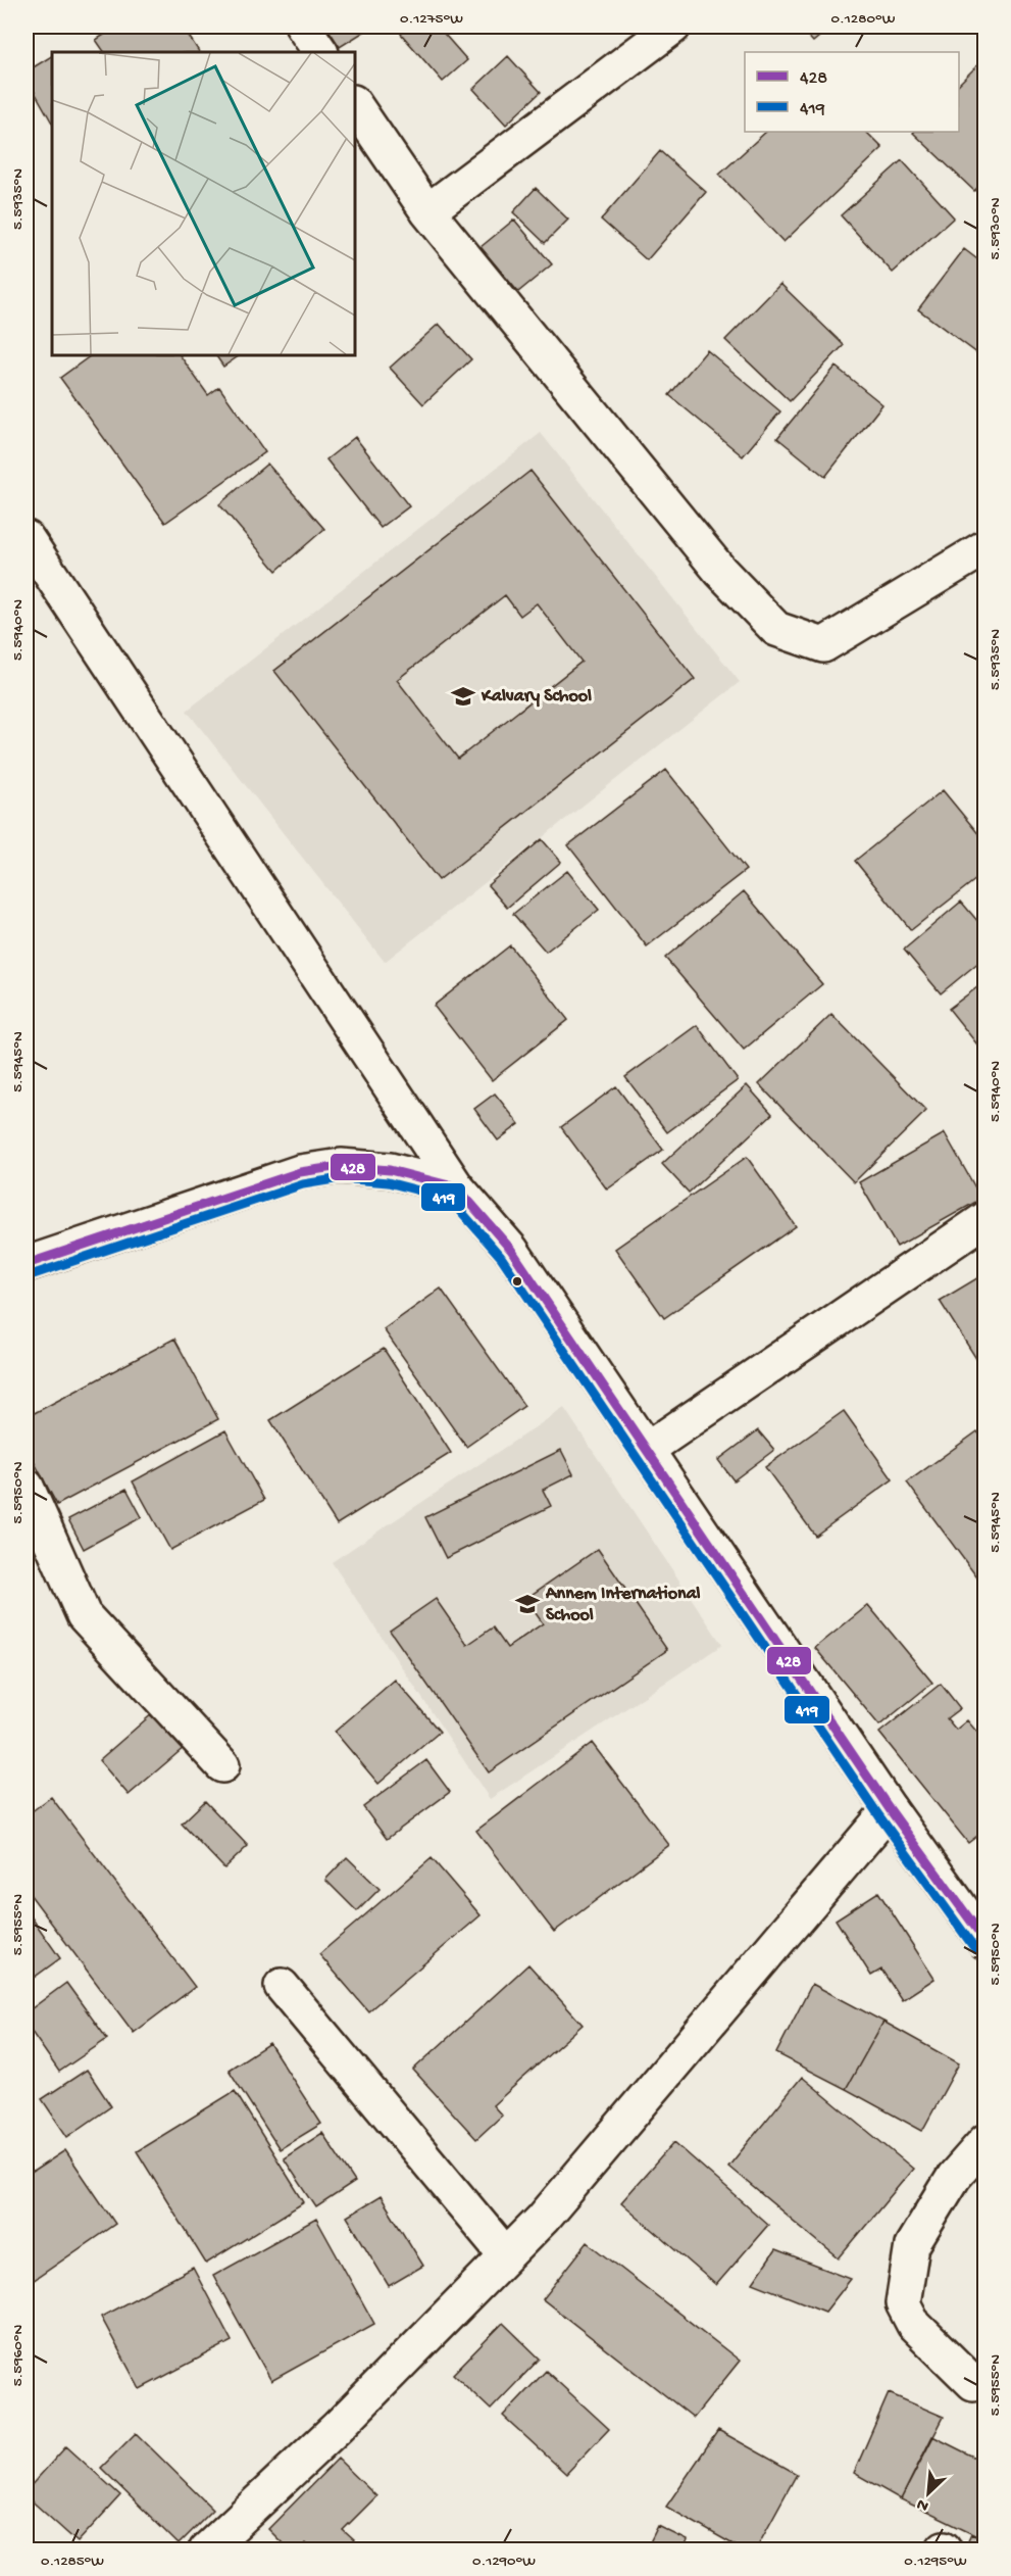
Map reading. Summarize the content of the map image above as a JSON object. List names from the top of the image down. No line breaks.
{"places":{"school or university":["Kalvary School","Annem International School"]},"lines":["transit line 428","transit line 419"],"legend":["428","419"],"north":"bottom left","coordinates":["0.1275°W","0.1280°W","5.5935°N","5.5930°N","5.5940°N","5.5945°N","5.5950°N","5.5955°N","5.5960°N","0.1285°W","0.1290°W","0.1295°W"]}
